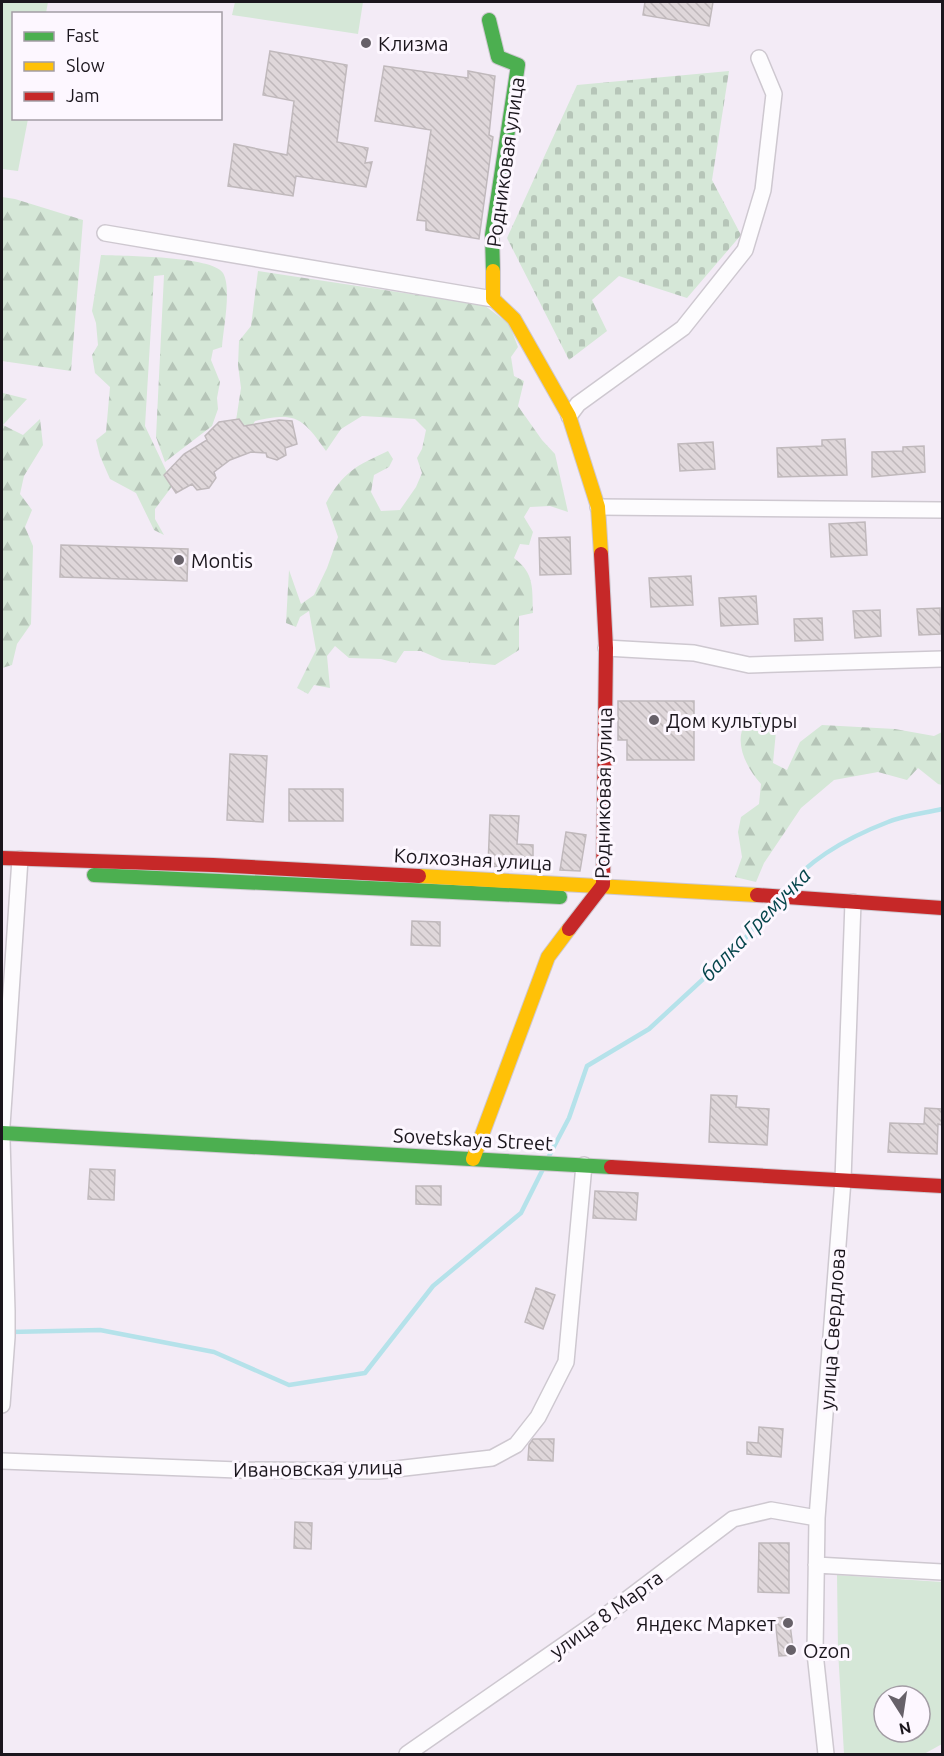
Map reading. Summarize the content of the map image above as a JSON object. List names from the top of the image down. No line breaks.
{"streets":{"street":["Родниковая улица","Колхозная улица","Sovetskaya Street","улица Свердлова","Ивановская улица","улица 8 Марта"]},"crossings":[["Родниковая улица","Колхозная улица"],["Родниковая улица","Sovetskaya Street"],["Колхозная улица","улица Свердлова"],["Sovetskaya Street","улица Свердлова"],["Sovetskaya Street","Ивановская улица"],["улица Свердлова","улица 8 Марта"]],"water":["балка Гремучка"],"places":["Клизма","Montis","Дом культуры","Яндекс Маркет","Ozon"],"legend":["Fast","Slow","Jam"],"north":"bottom"}
